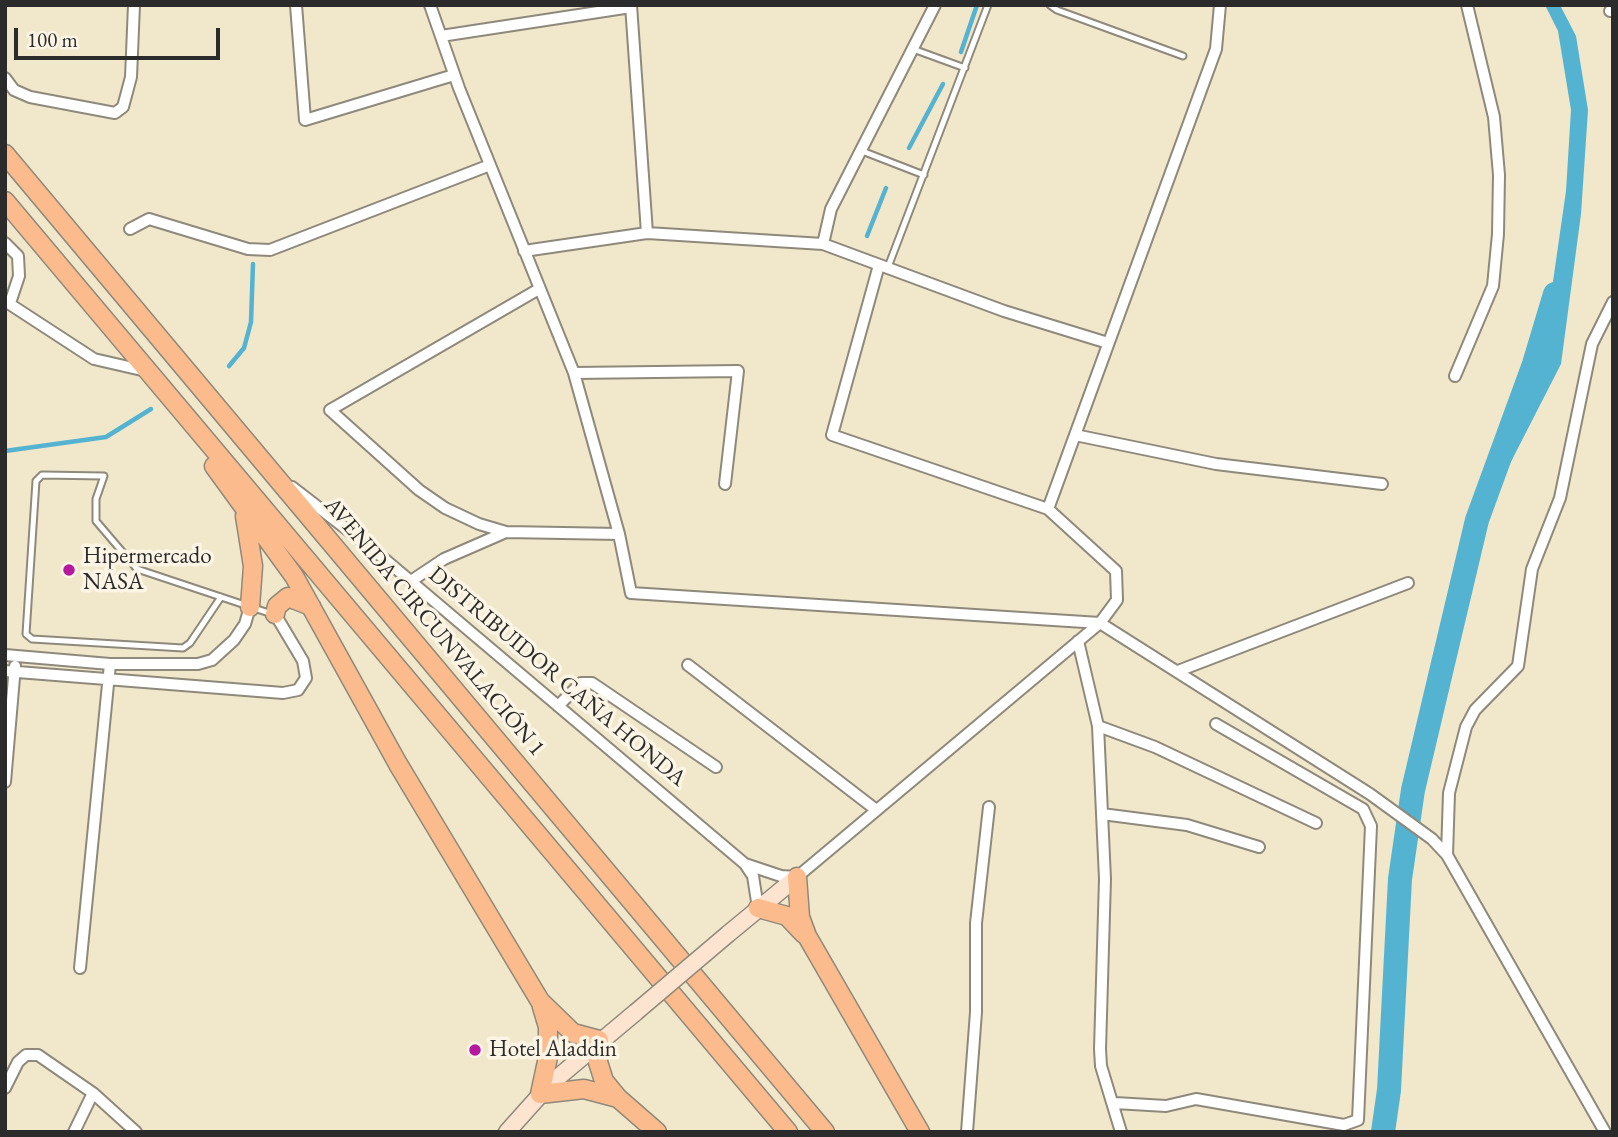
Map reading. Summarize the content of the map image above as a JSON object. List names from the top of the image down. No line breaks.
{"streets":{"main road":["AVENIDA CIRCUNVALACIÓN 1"],"street":["DISTRIBUIDOR CAÑA HONDA"]},"crossings":[["AVENIDA CIRCUNVALACIÓN 1","DISTRIBUIDOR CAÑA HONDA"]],"places":["Hipermercado NASA","Hotel Aladdin"],"scale_bar":"100 m"}
